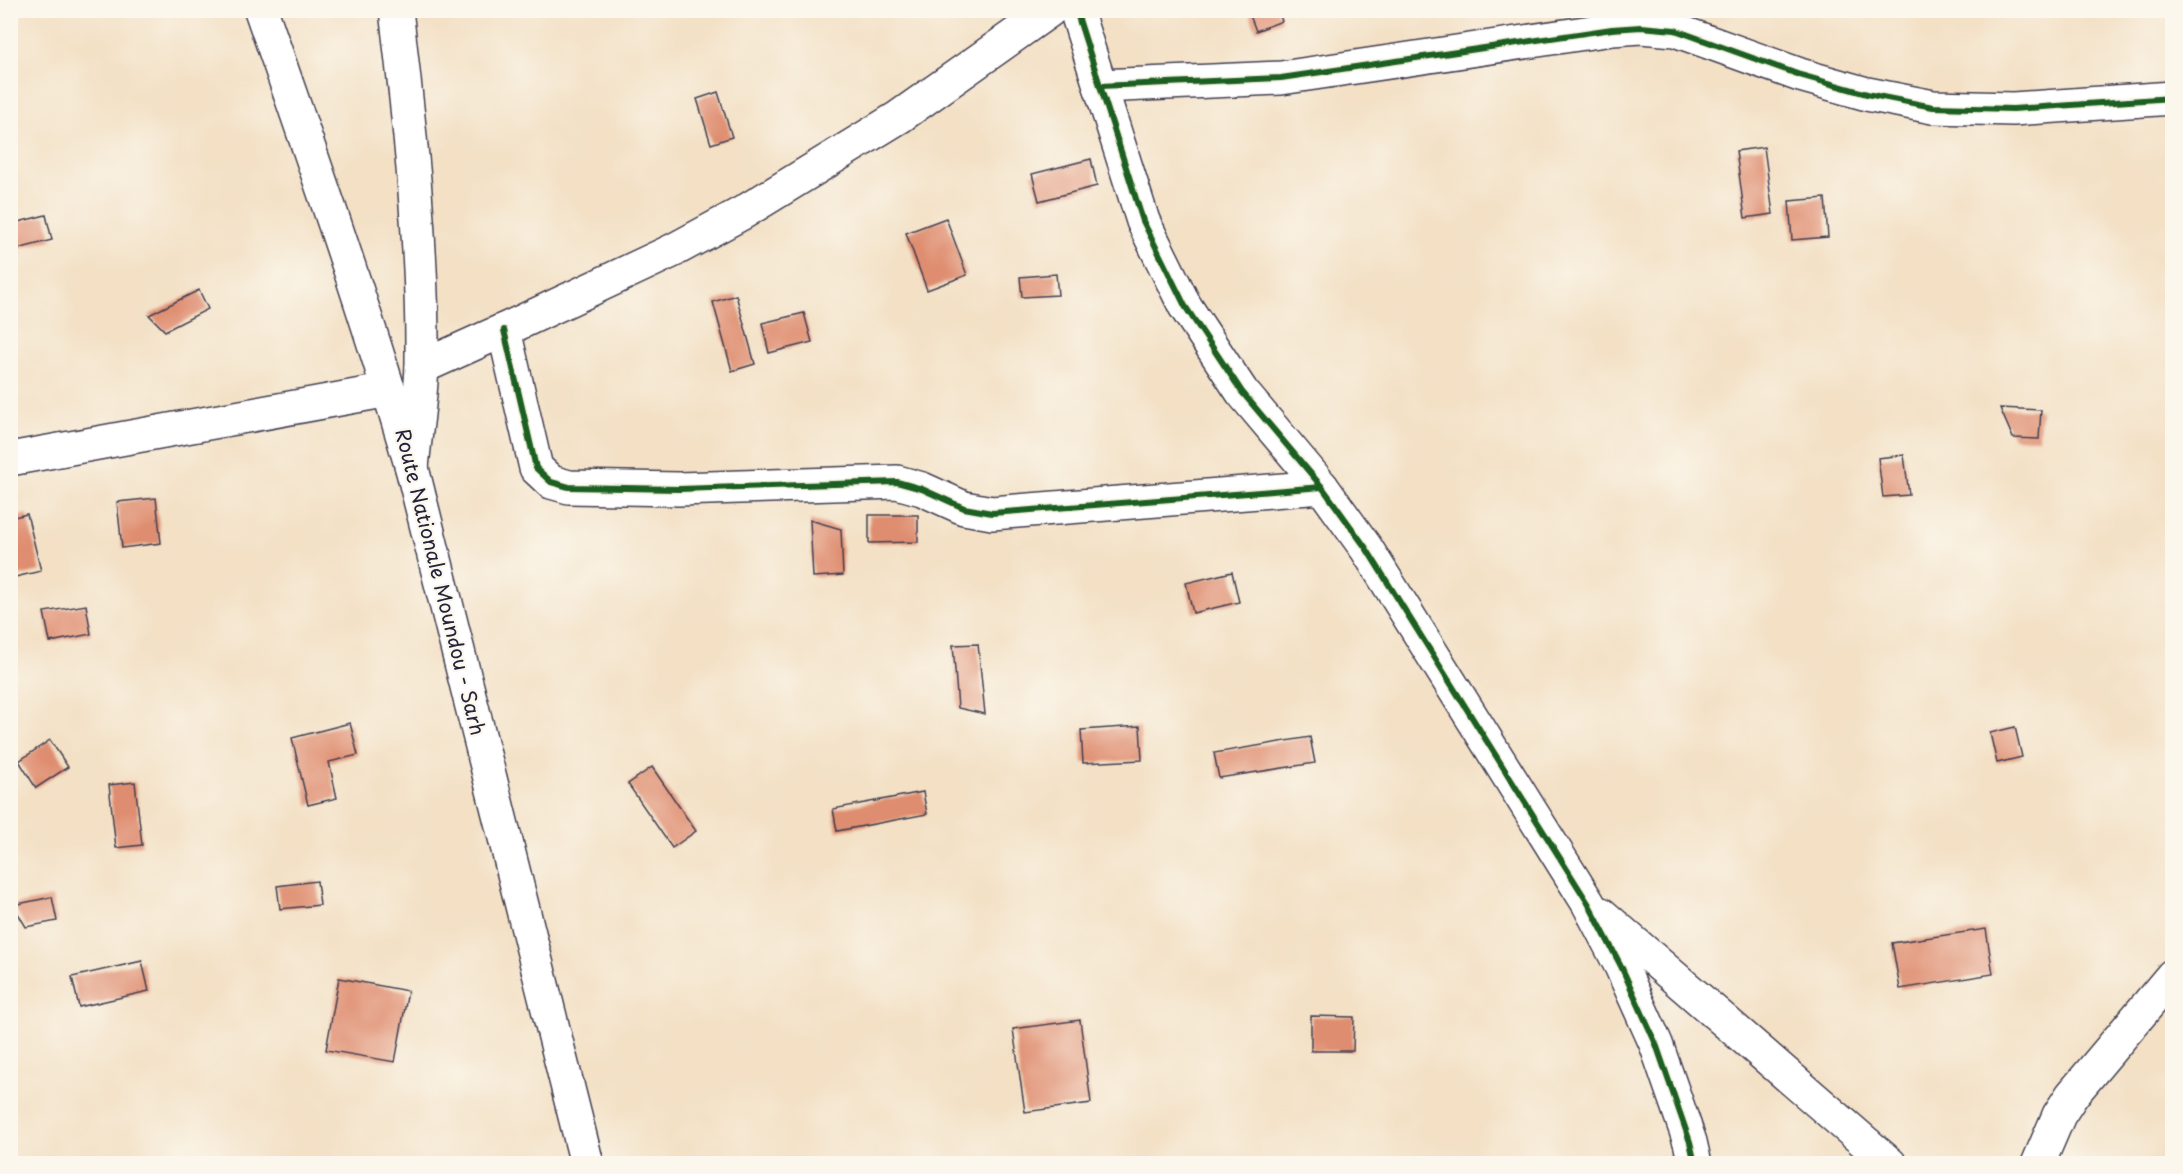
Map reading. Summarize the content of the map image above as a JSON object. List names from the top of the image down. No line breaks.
{"streets":{"main road":["Route Nationale Moundou - Sarh"]}}
